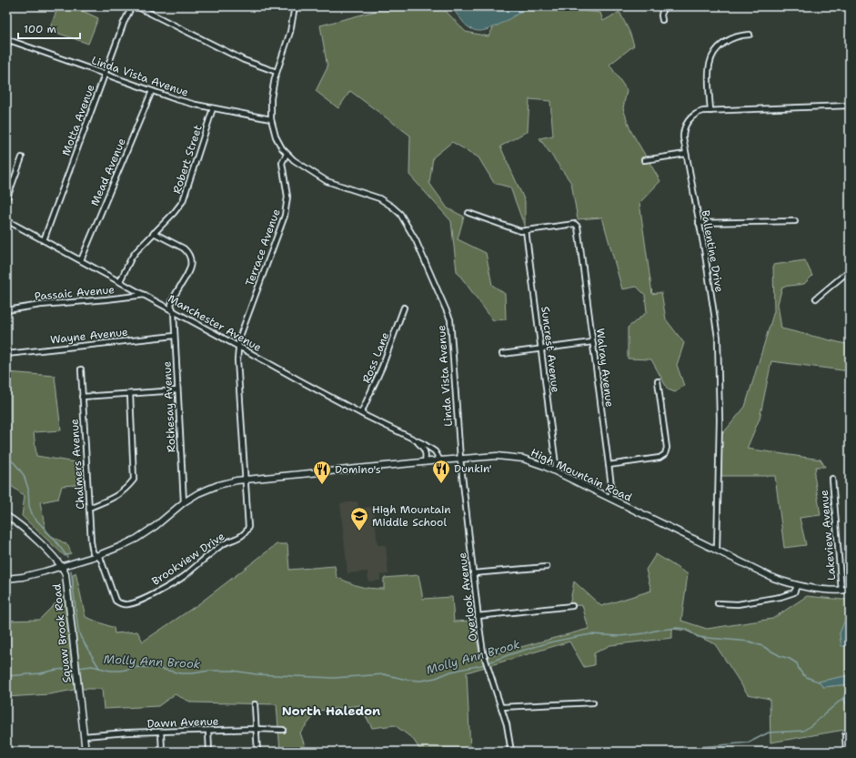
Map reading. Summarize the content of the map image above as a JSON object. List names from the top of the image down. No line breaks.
{"streets":{"street":["Linda Vista Avenue","Motta Avenue","Robert Street","Mead Avenue","Terrace Avenue","Ballentine Drive","Passaic Avenue","Manchester Avenue","Wayne Avenue","Suncrest Avenue","Ross Lane","Walray Avenue","Rothesay Avenue","Chalmers Avenue","High Mountain Road","Lakeview Avenue","Brookview Drive","Overlook Avenue","Squaw Brook Road","Dawn Avenue"]},"crossings":[["Linda Vista Avenue","Motta Avenue"],["Linda Vista Avenue","Robert Street"],["Linda Vista Avenue","Mead Avenue"],["Linda Vista Avenue","Terrace Avenue"],["Linda Vista Avenue","High Mountain Road"],["Linda Vista Avenue","Overlook Avenue"],["Motta Avenue","Manchester Avenue"],["Robert Street","Manchester Avenue"],["Robert Street","Rothesay Avenue"],["Mead Avenue","Manchester Avenue"],["Terrace Avenue","Manchester Avenue"],["Terrace Avenue","High Mountain Road"],["Terrace Avenue","Brookview Drive"],["Ballentine Drive","High Mountain Road"],["Passaic Avenue","Manchester Avenue"],["Manchester Avenue","Ross Lane"],["Manchester Avenue","Rothesay Avenue"],["Manchester Avenue","High Mountain Road"],["Wayne Avenue","Rothesay Avenue"],["Suncrest Avenue","Walray Avenue"],["Suncrest Avenue","High Mountain Road"],["Walray Avenue","High Mountain Road"],["Rothesay Avenue","High Mountain Road"],["Chalmers Avenue","High Mountain Road"],["Chalmers Avenue","Brookview Drive"],["High Mountain Road","Lakeview Avenue"],["High Mountain Road","Brookview Drive"],["High Mountain Road","Overlook Avenue"],["High Mountain Road","Squaw Brook Road"],["Squaw Brook Road","Dawn Avenue"]],"districts":["North Haledon"],"water":["Molly Ann Brook"],"places":{"restaurant":["Dunkin'","Domino's"],"school or university":["High Mountain Middle School"]},"scale_bar":"100 m"}
